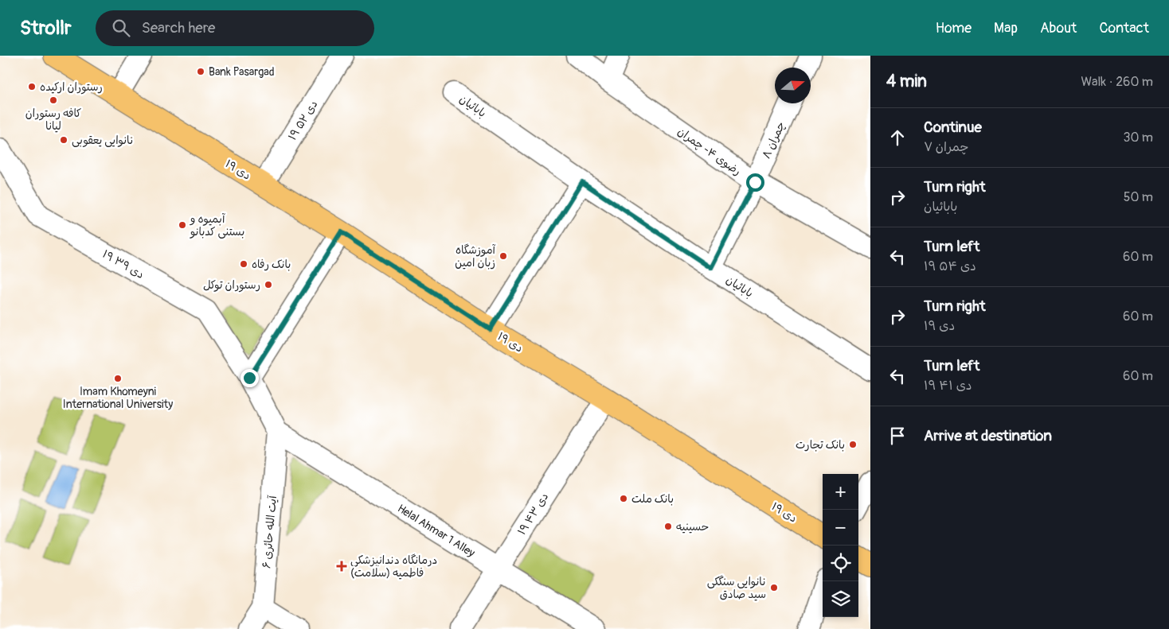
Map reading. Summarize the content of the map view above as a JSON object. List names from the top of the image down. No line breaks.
{"streets":{"main road":["۱۹ دی"],"street":["بابائیان","۱۹ دی ۵۲","چمران ۸","رضوی ۴- چمران","۱۹ دی ۳۹","۱۹ دی ۴۳","Helal Ahmar 1 Alley","آیت الله حائری ۶"]},"crossings":[["بابائیان","چمران ۸"],["۱۹ دی ۵۲","۱۹ دی"],["چمران ۸","رضوی ۴- چمران"],["۱۹ دی","۱۹ دی ۴۳"],["۱۹ دی ۳۹","Helal Ahmar 1 Alley"],["۱۹ دی ۳۹","آیت الله حائری ۶"],["۱۹ دی ۴۳","Helal Ahmar 1 Alley"],["Helal Ahmar 1 Alley","آیت الله حائری ۶"]],"places":{"other":["Bank Pasargad","رستوران ارکیده","کافه رستوران لیانا","نانوایی یعقوبی","آبمیوه و بستنی کدبانو","آموزشگاه زبان امین","بانک رفاه","رستوران توکل","Imam Khomeyni International University","بانک تجارت","بانک ملت","حسینیه","نانوایی سنگکی سید صادق"],"health":["درمانگاه دندانپزشکی فاطمیه (سلامت)"]},"north":"right","page":{"header":"Strollr","search":"Search here","nav":["Home","Map","About","Contact"],"heading":["4 min","Walk · 260 m"],"list":[["Continue","چمران ۷","30 m"],["Turn right","بابائیان","50 m"],["Turn left","۱۹ دی ۵۴","60 m"],["Turn right","۱۹ دی","60 m"],["Turn left","۱۹ دی ۴۱","60 m"],"Arrive at destination"],"map_buttons":["+","−"]}}
